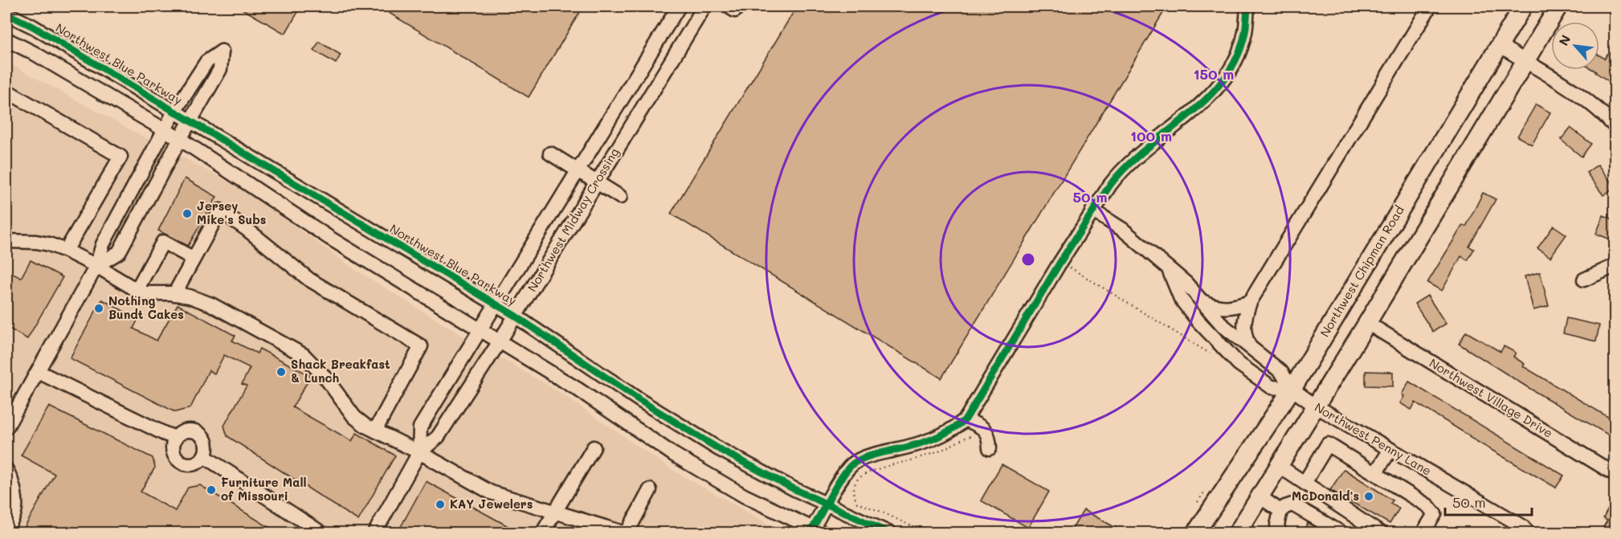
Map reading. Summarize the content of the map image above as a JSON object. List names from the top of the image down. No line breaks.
{"streets":{"main road":["Northwest Chipman Road"],"street":["Northwest Blue Parkway","Northwest Midway Crossing","Northwest Village Drive","Northwest Penny Lane"]},"crossings":[["Northwest Blue Parkway","Northwest Midway Crossing"],["Northwest Chipman Road","Northwest Penny Lane"]],"places":["Jersey Mike's Subs","Nothing Bundt Cakes","Shack Breakfast & Lunch","Furniture Mall of Missouri","McDonald's","KAY Jewelers"],"scale_bar":"50 m","north":"top left","rings":["150 m","100 m","50 m"]}
